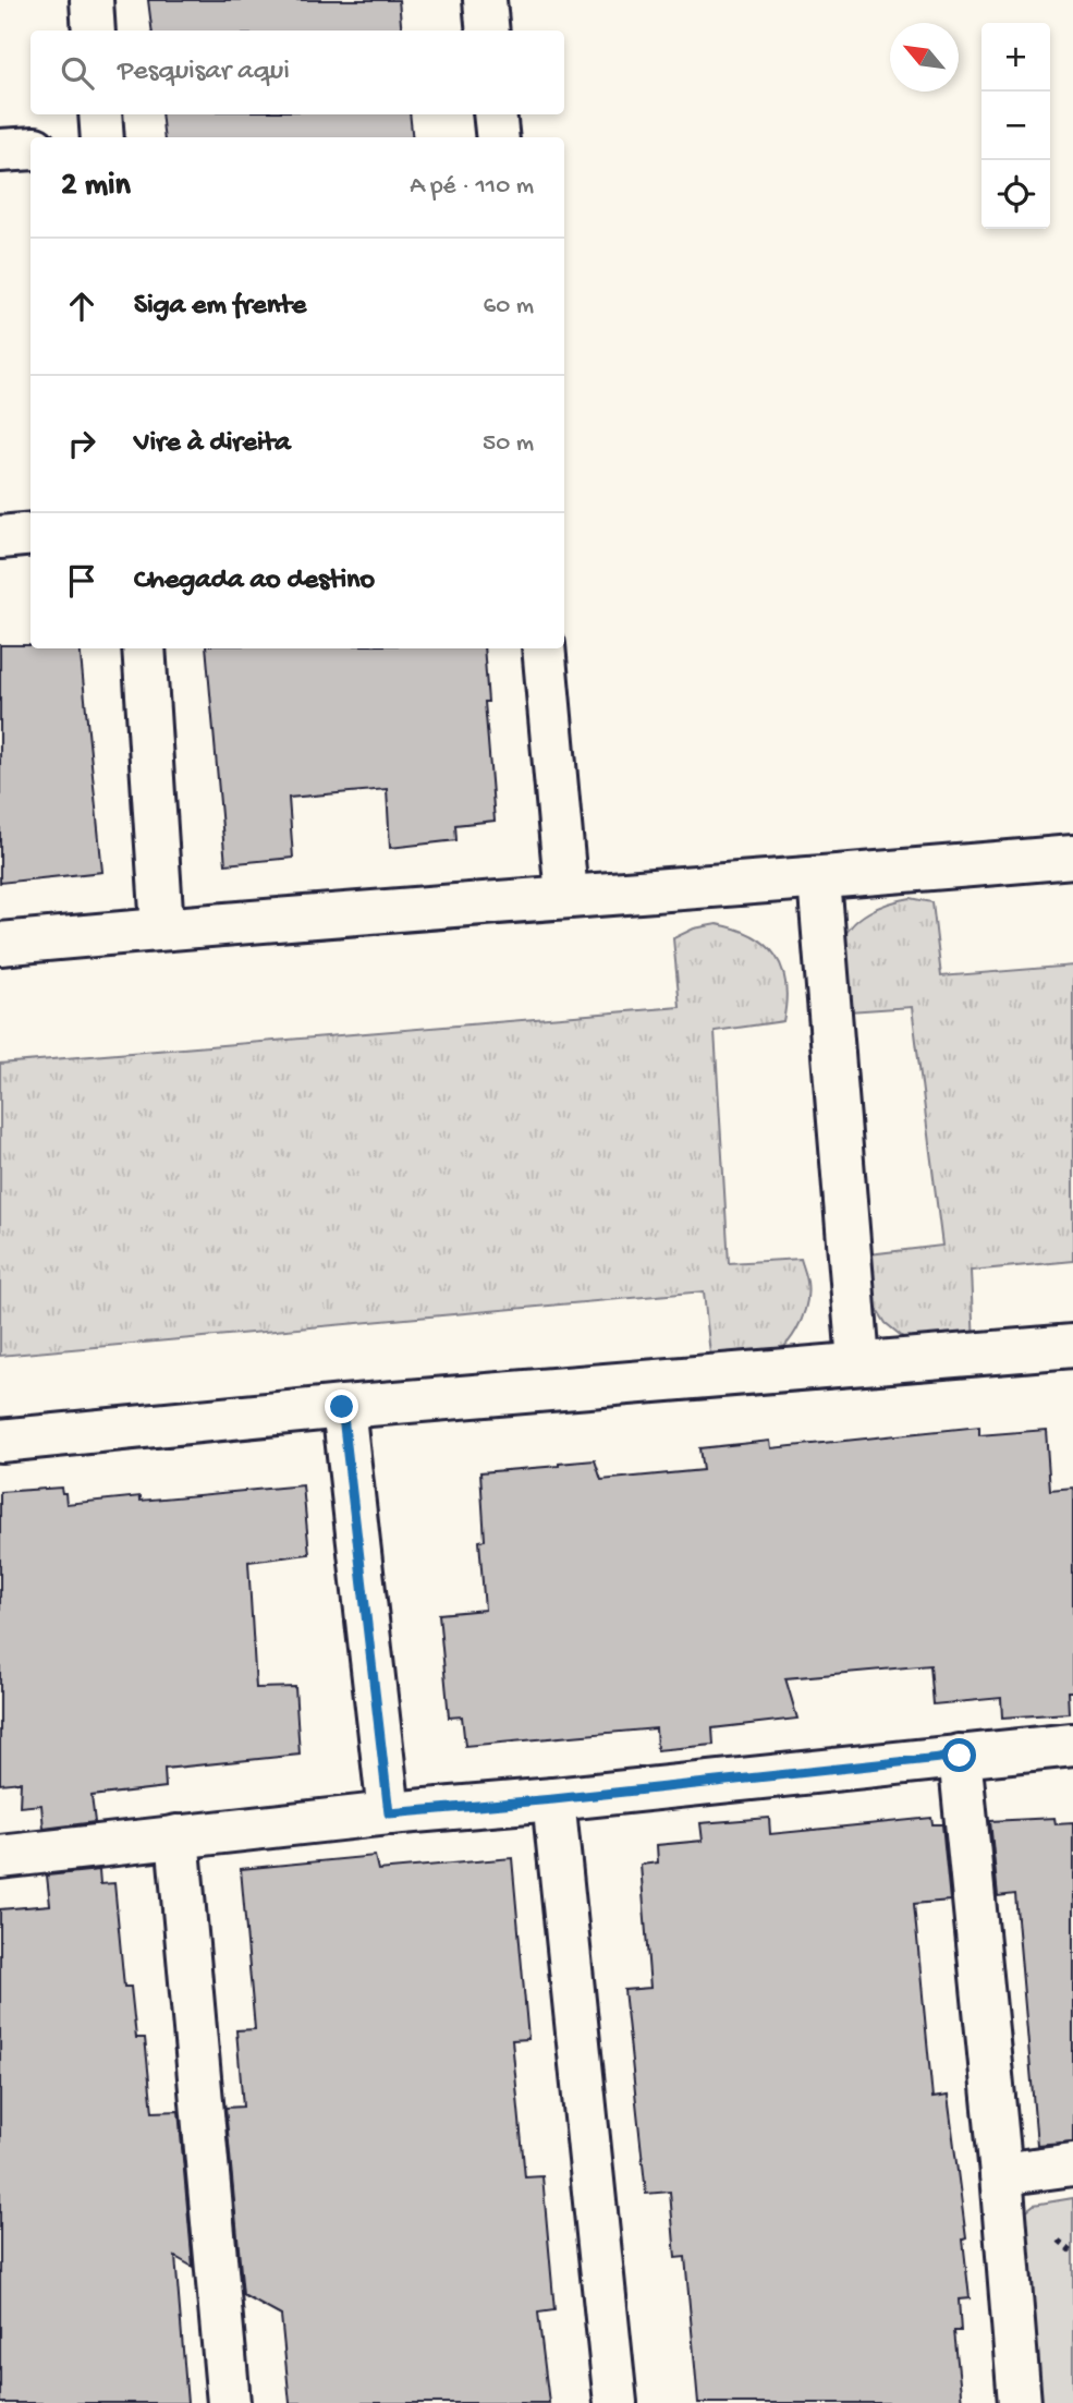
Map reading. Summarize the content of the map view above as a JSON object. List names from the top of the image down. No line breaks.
{"north":"top left","page":{"map_buttons":["+","−"],"search":"Pesquisar aqui","heading":["2 min","A pé · 110 m"],"list":[["Siga em frente","60 m"],["Vire à direita","50 m"],"Chegada ao destino"]}}
